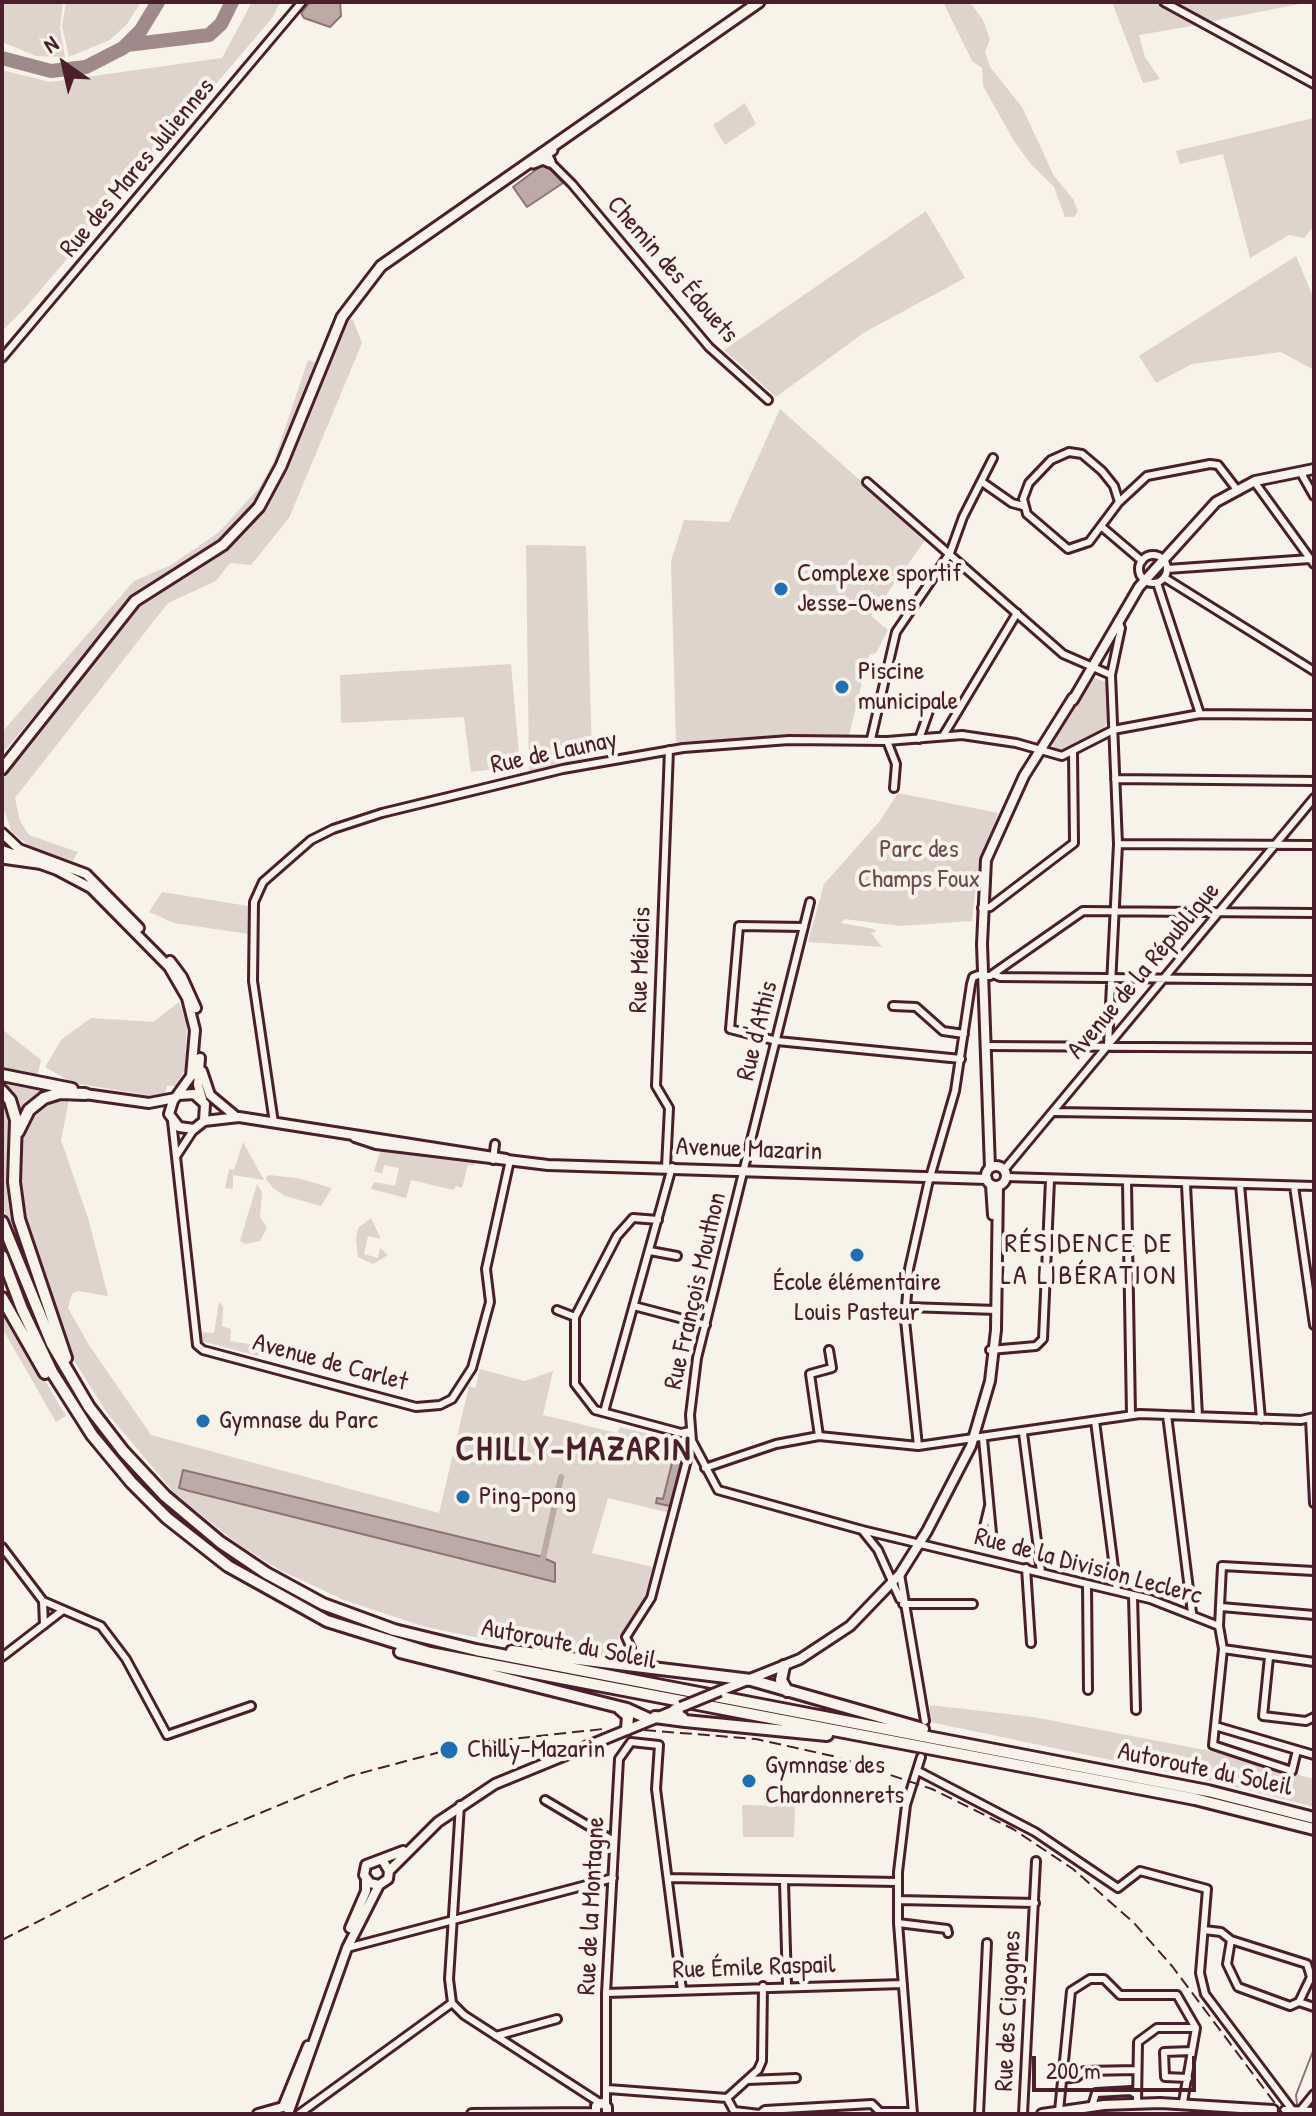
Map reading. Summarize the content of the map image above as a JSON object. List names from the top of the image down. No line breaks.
{"streets":{"highway":["Autoroute du Soleil"],"main road":["Avenue Mazarin"],"street":["Rue des Mares Juliennes","Chemin des Édouets","Rue de Launay","Rue Médicis","Avenue de la République","Rue d'Athis","Rue François Mouthon","Avenue de Carlet","Rue de la Division Leclerc","Rue de la Montagne","Rue Émile Raspail","Rue des Cigognes"]},"crossings":[["Rue de Launay","Rue Médicis"],["Rue de Launay","Avenue Mazarin"],["Rue Médicis","Avenue Mazarin"],["Rue d'Athis","Avenue Mazarin"],["Rue d'Athis","Rue François Mouthon"],["Avenue Mazarin","Rue François Mouthon"],["Avenue Mazarin","Avenue de Carlet"],["Rue de la Montagne","Rue Émile Raspail"]],"districts":["RÉSIDENCE DE LA LIBÉRATION","CHILLY-MAZARIN"],"parks":["Parc des Champs Foux"],"places":["Complexe sportif Jesse-Owens","Piscine municipale","École élémentaire Louis Pasteur","Gymnase du Parc","Ping-pong","Chilly-Mazarin","Gymnase des Chardonnerets"],"scale_bar":"200 m","north":"top left"}
